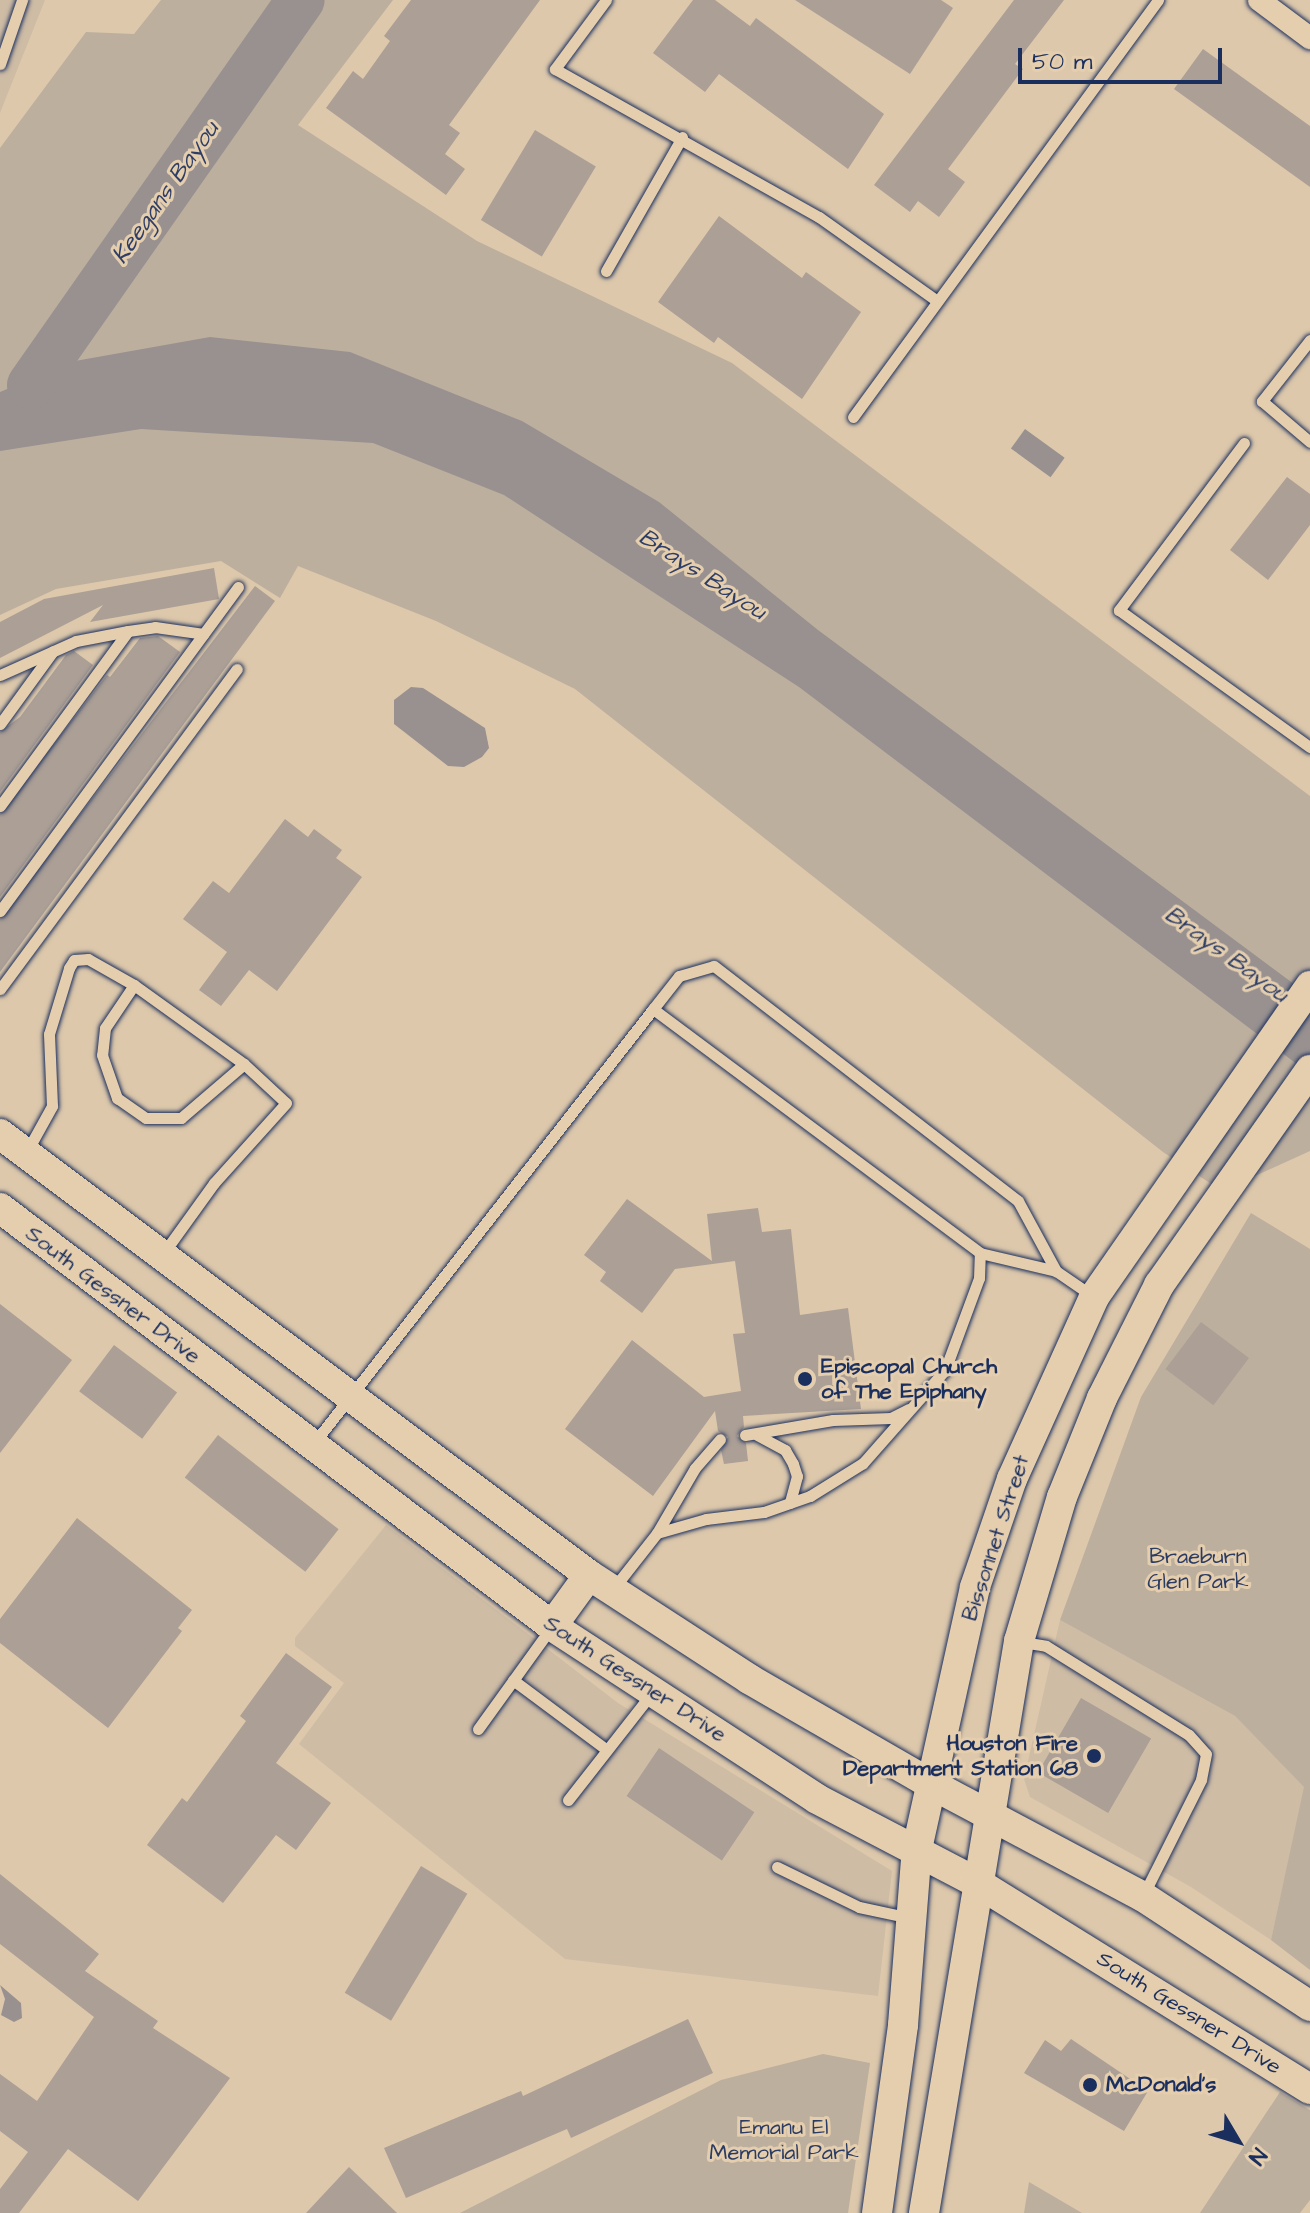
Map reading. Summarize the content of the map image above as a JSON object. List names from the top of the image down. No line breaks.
{"streets":{"main road":["South Gessner Drive","Bissonnet Street"]},"crossings":[["South Gessner Drive","Bissonnet Street"]],"water":["Keegans Bayou","Brays Bayou"],"parks":["Braeburn Glen Park","Emanu El Memorial Park"],"places":["Episcopal Church of The Epiphany","Houston Fire Department Station 68","McDonald's"],"scale_bar":"50 m","north":"bottom right"}
